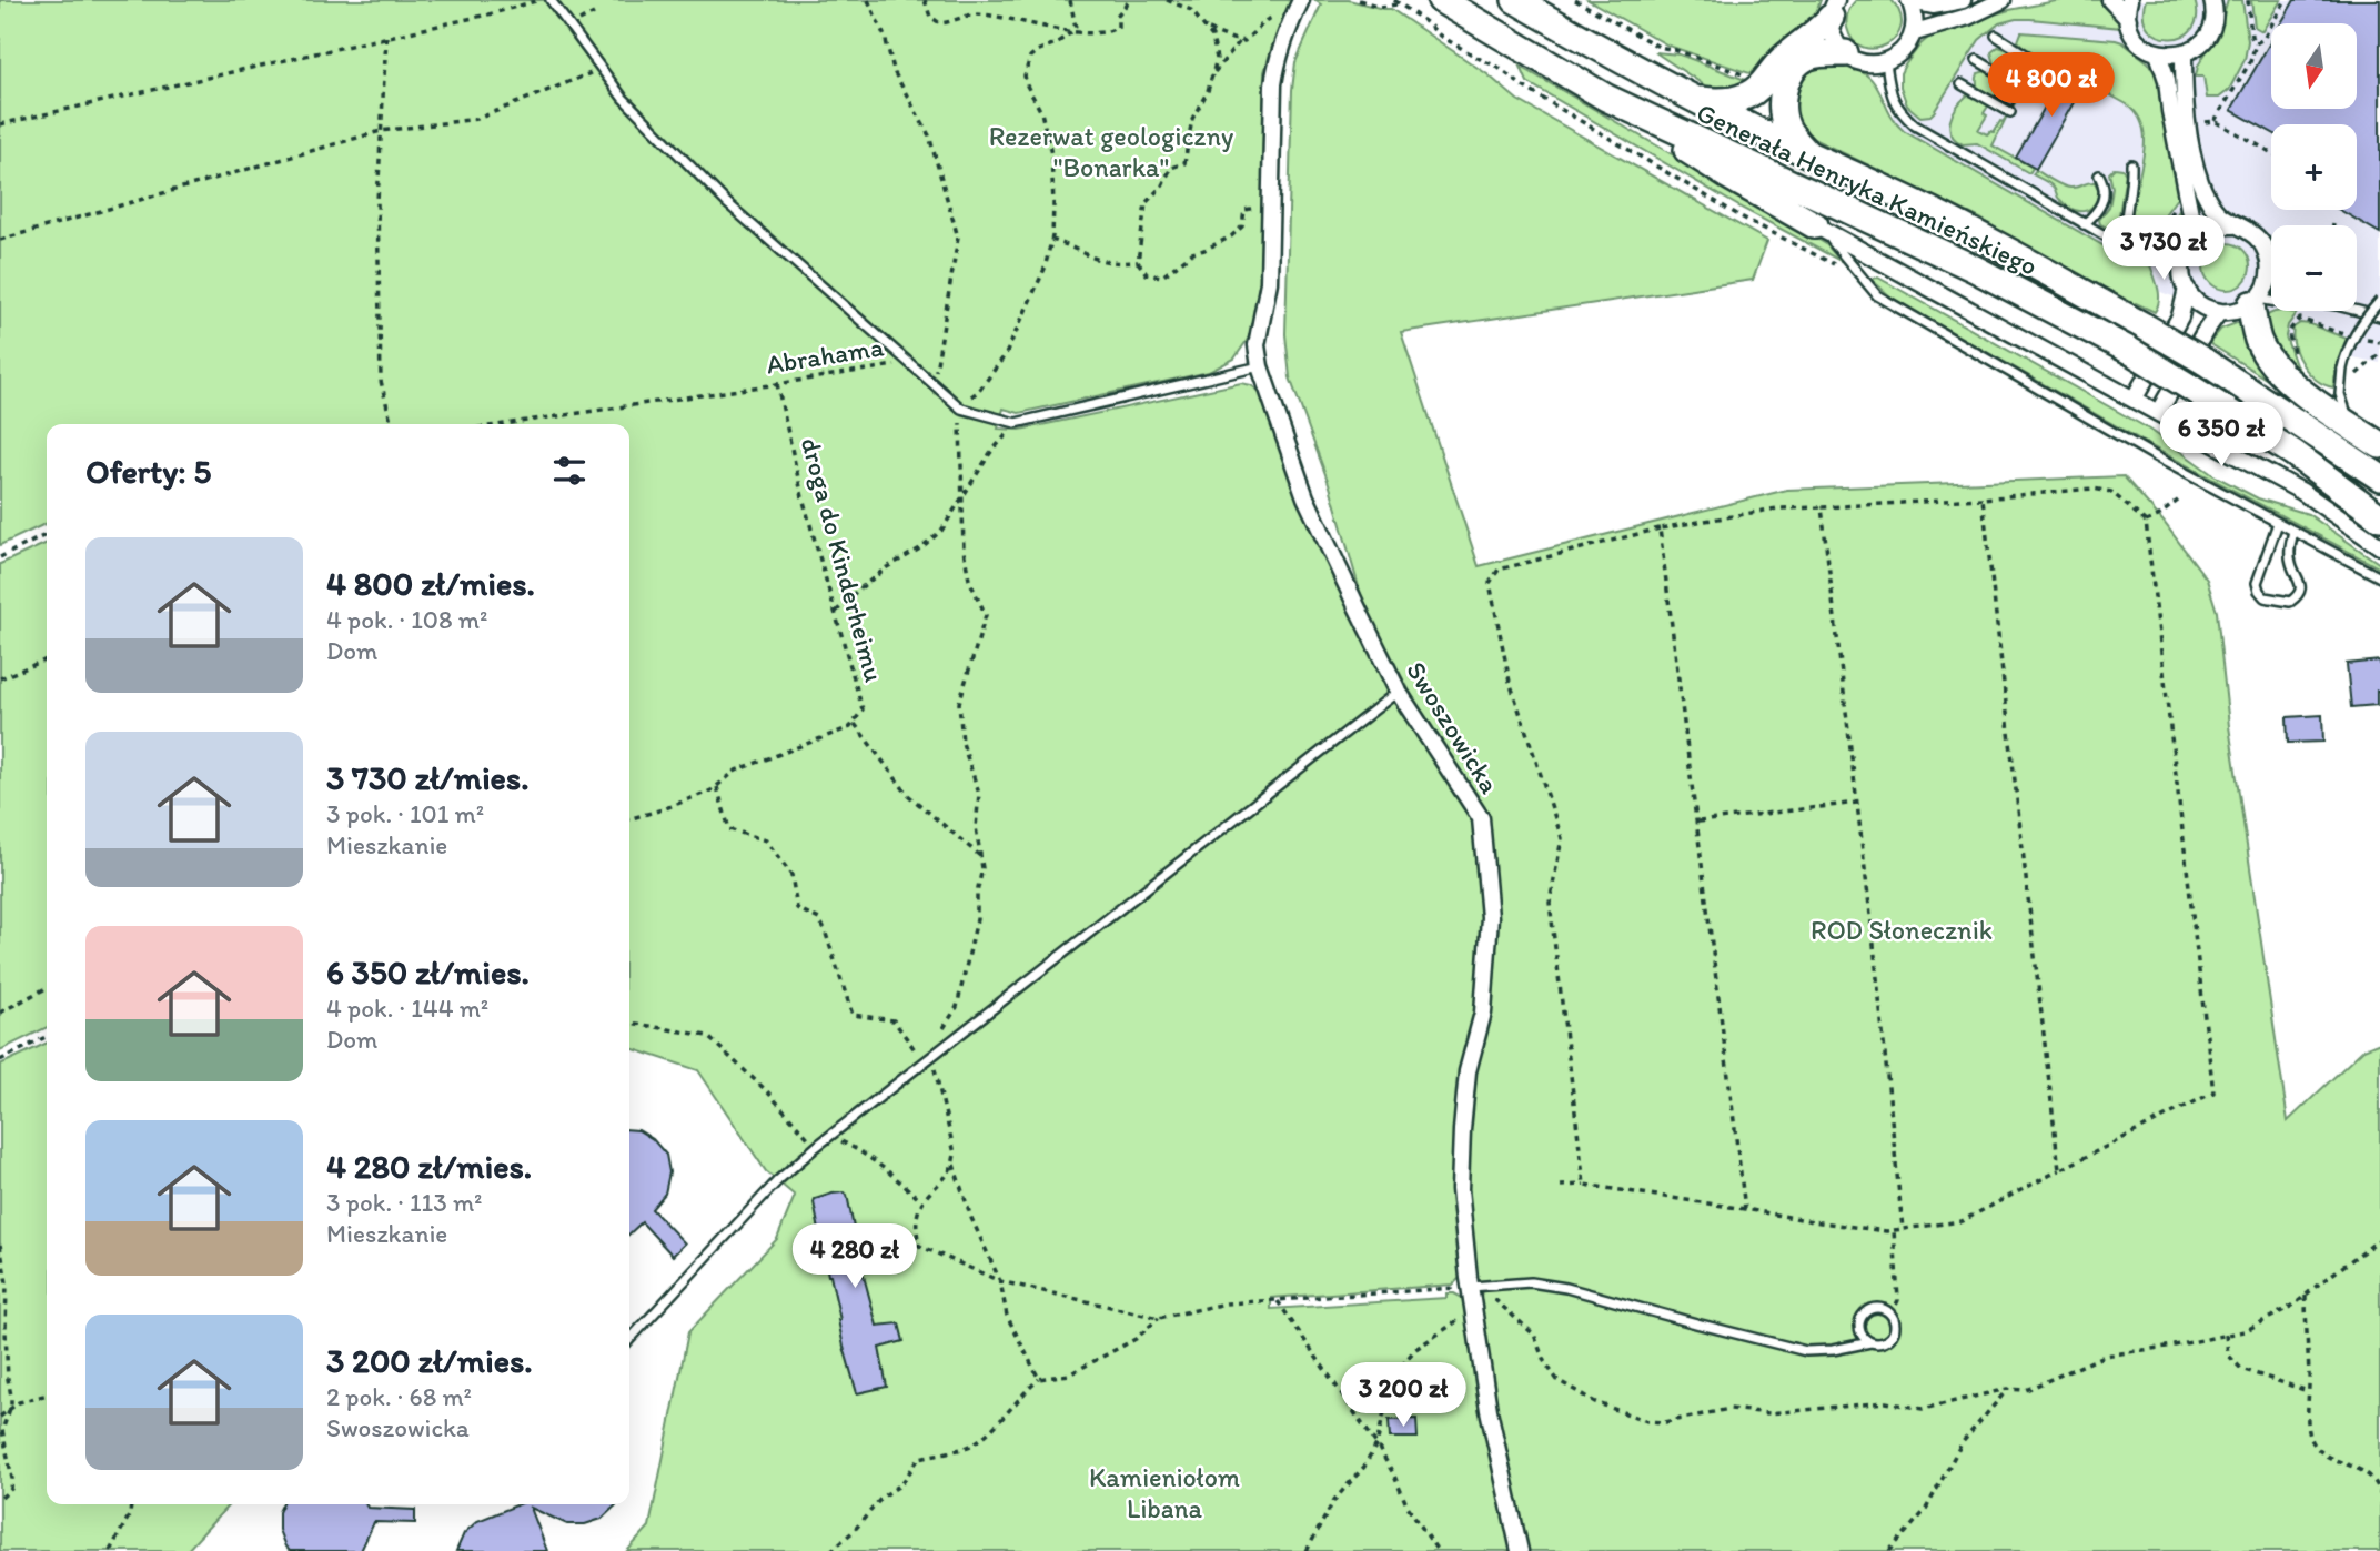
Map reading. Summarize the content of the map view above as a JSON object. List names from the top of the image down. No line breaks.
{"streets":{"main road":["Generała Henryka Kamieńskiego"],"street":["Swoszowicka"],"lane":["Abrahama"],"path":["droga do Kinderheimu"]},"crossings":[["Abrahama","droga do Kinderheimu"],["Abrahama","Swoszowicka"]],"parks":["Rezerwat geologiczny \"Bonarka\"","ROD Słonecznik","Kamieniołom Libana"],"north":"bottom","page":{"map_buttons":["+","−"],"price":["4 800 zł","3 730 zł","6 350 zł","4 280 zł","3 200 zł"],"heading":"Oferty: 5","list":[{"name":"4 800 zł/mies.","note":"4 pok. · 108 m² · Dom"},{"name":"3 730 zł/mies.","note":"3 pok. · 101 m² · Mieszkanie"},{"name":"6 350 zł/mies.","note":"4 pok. · 144 m² · Dom"},{"name":"4 280 zł/mies.","note":"3 pok. · 113 m² · Mieszkanie"},{"name":"3 200 zł/mies.","note":"2 pok. · 68 m² · Swoszowicka"}]}}
